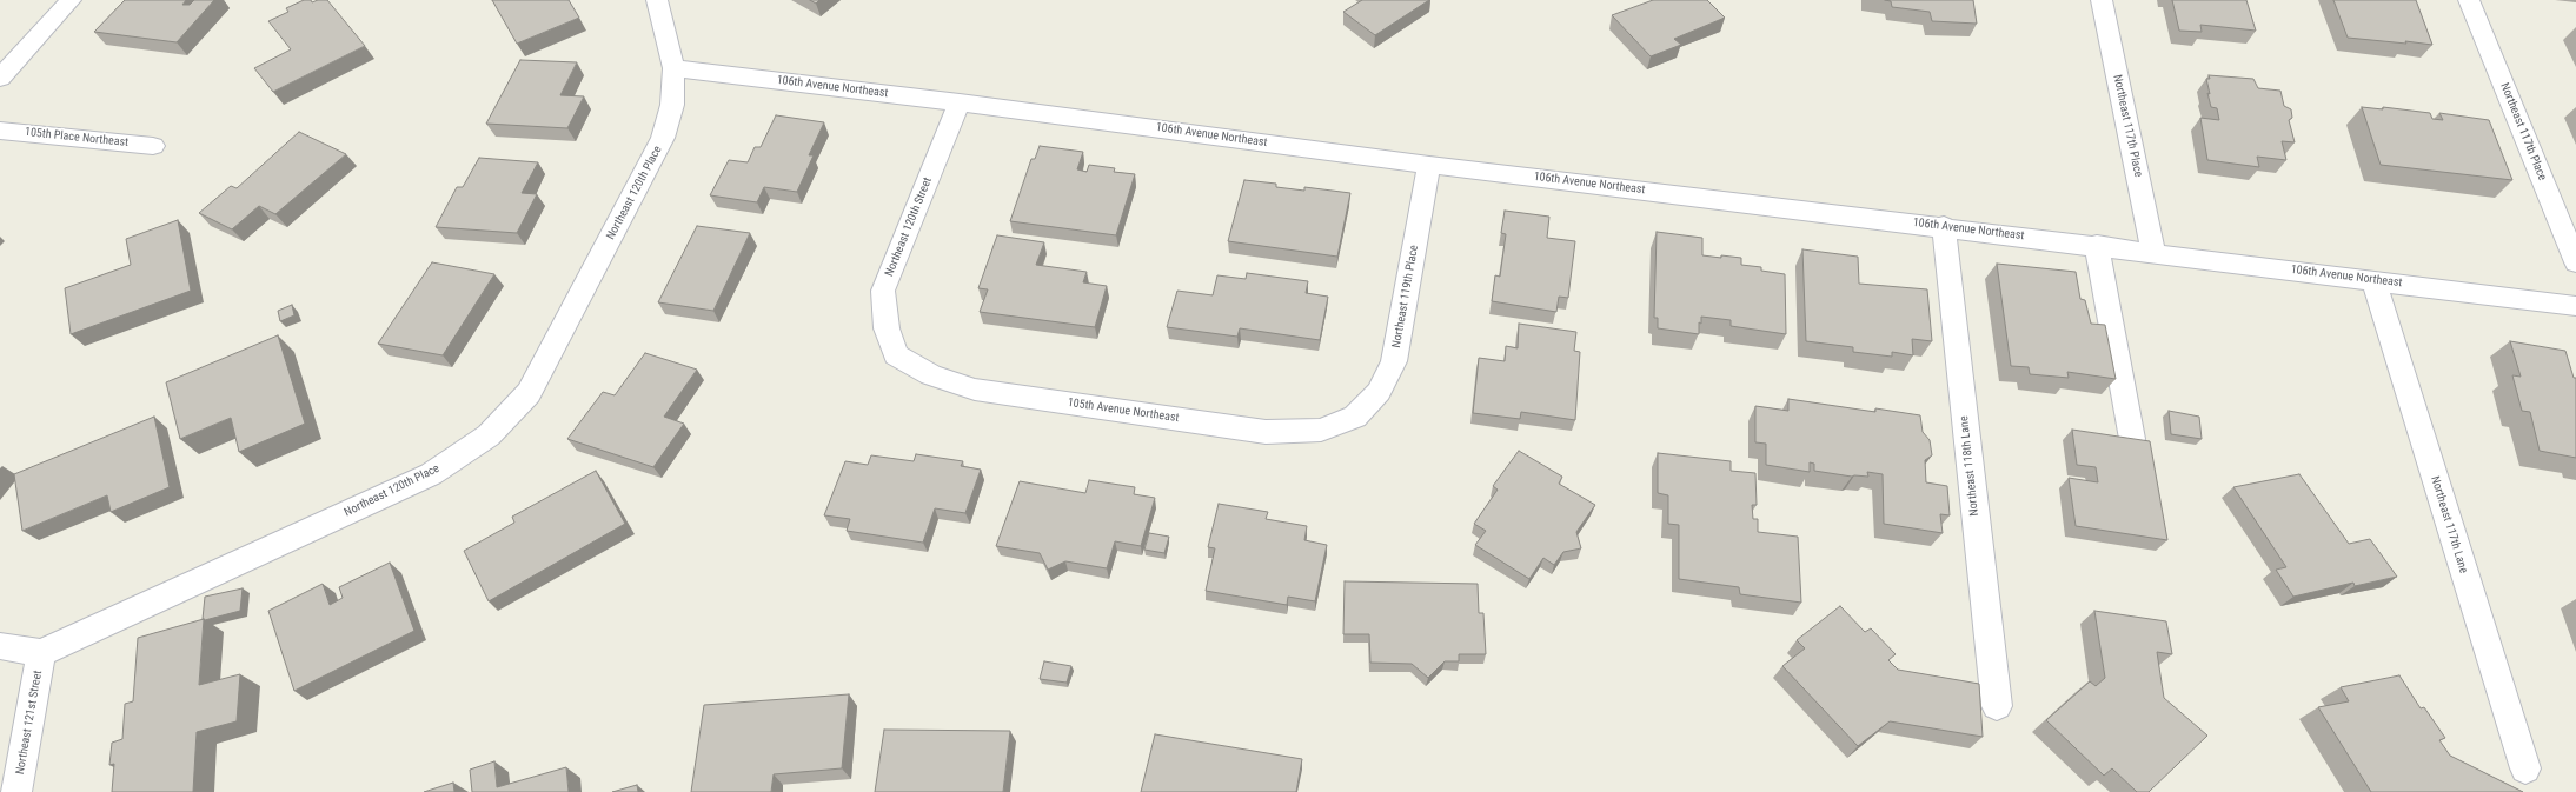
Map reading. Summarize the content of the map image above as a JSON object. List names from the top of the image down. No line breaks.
{"streets":{"street":["106th Avenue Northeast","Northeast 117th Place","105th Place Northeast","Northeast 120th Place","Northeast 120th Street","Northeast 119th Place","105th Avenue Northeast","Northeast 118th Lane","Northeast 117th Lane","Northeast 121st Street"]},"crossings":[["106th Avenue Northeast","Northeast 117th Place"],["106th Avenue Northeast","Northeast 120th Place"],["106th Avenue Northeast","Northeast 120th Street"],["106th Avenue Northeast","Northeast 119th Place"],["106th Avenue Northeast","Northeast 118th Lane"],["106th Avenue Northeast","Northeast 117th Lane"],["Northeast 120th Place","Northeast 121st Street"],["Northeast 120th Street","105th Avenue Northeast"],["Northeast 119th Place","105th Avenue Northeast"]]}
